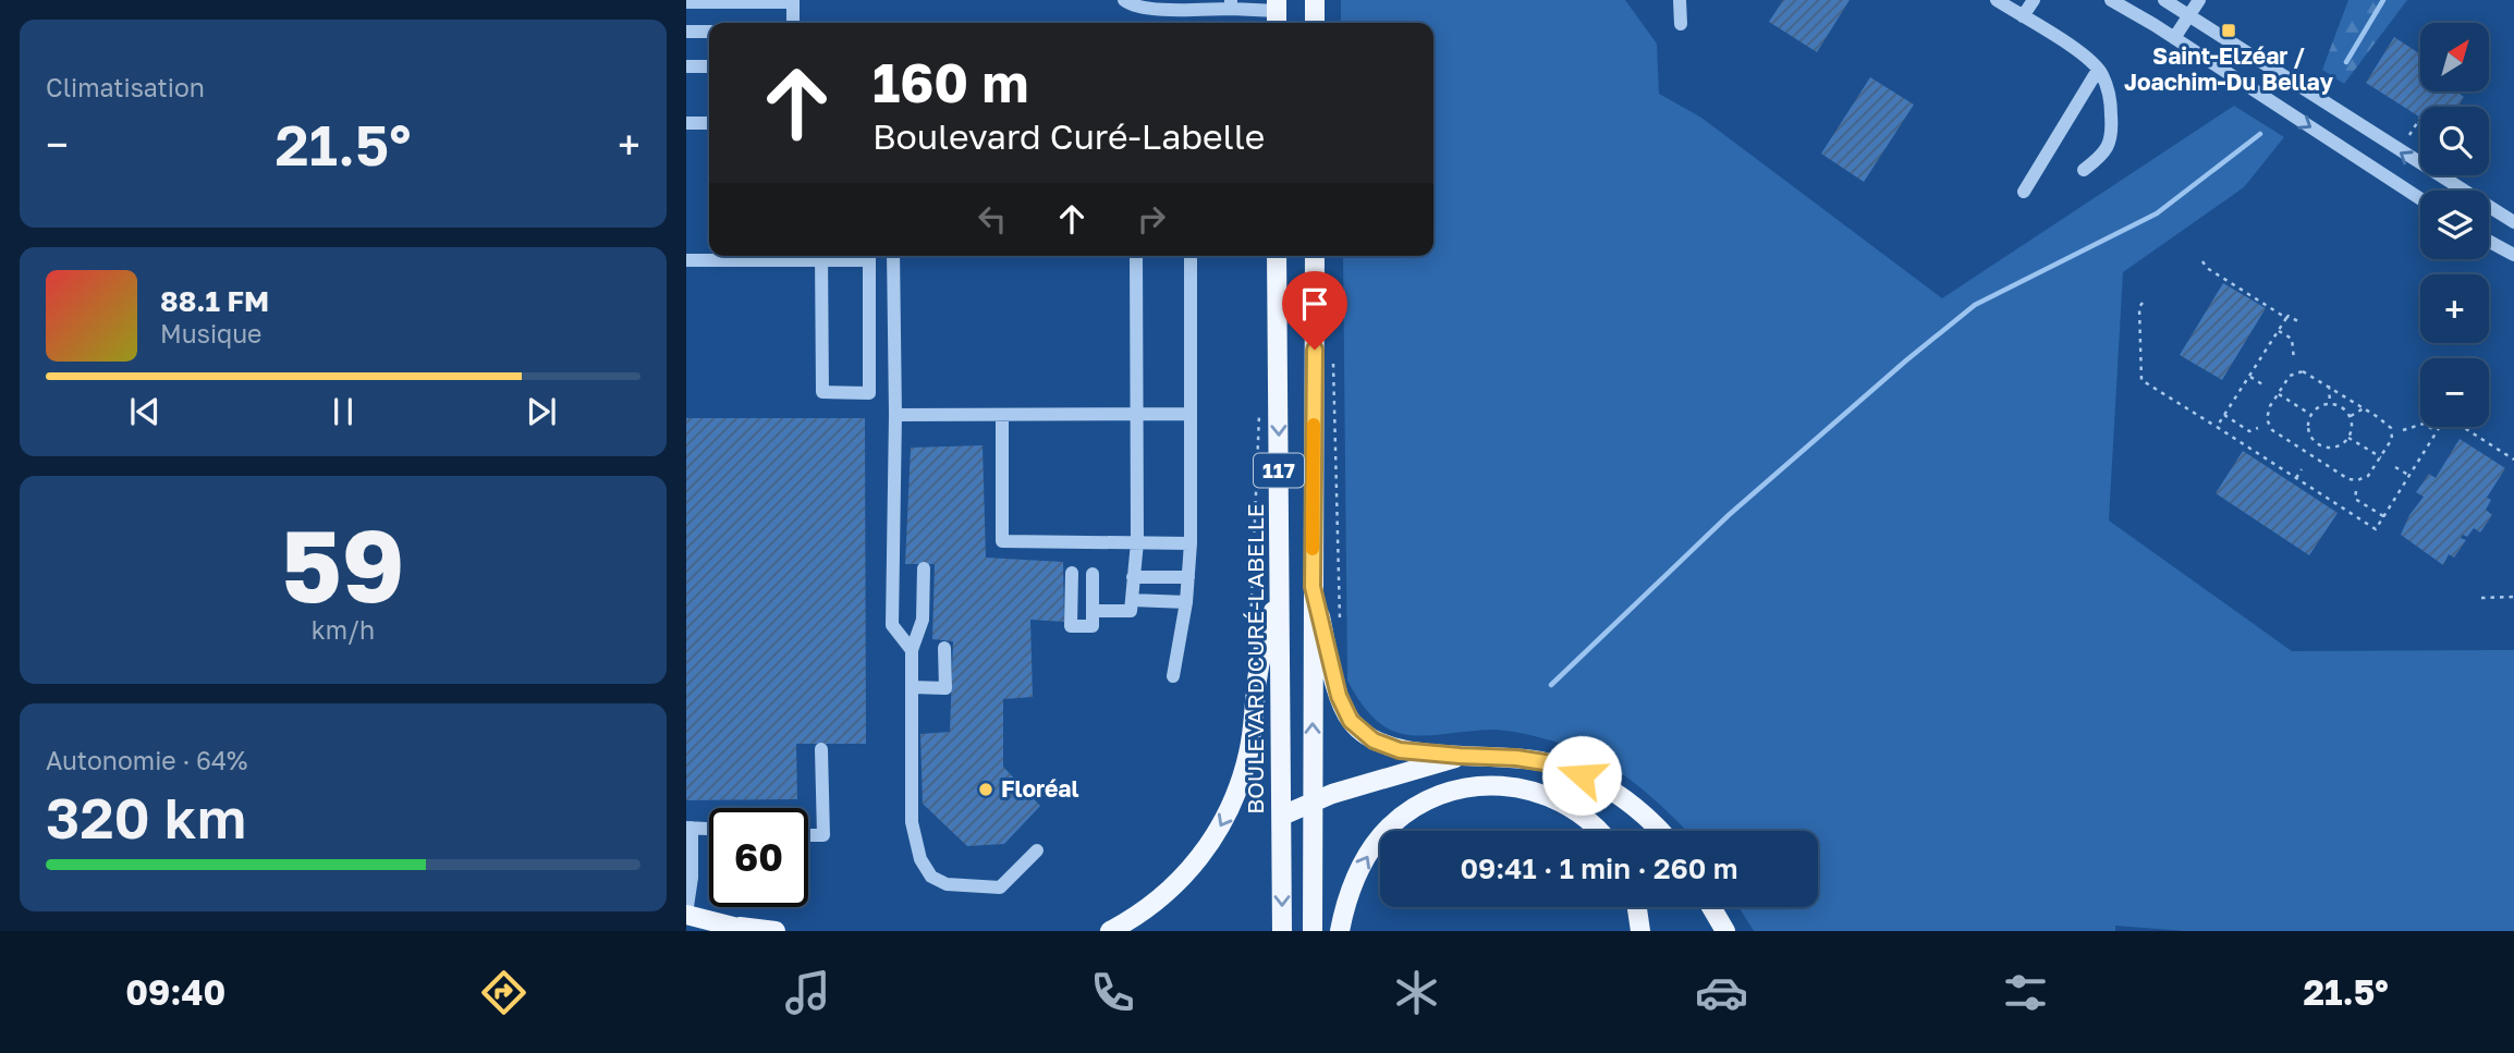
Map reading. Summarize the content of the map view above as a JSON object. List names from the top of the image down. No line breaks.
{"streets":{"main road":["117","BOULEVARD CURÉ-LABELLE"]},"places":{"transit":["Saint-Elzéar / Joachim-Du Bellay"],"other":["Floréal"]},"north":"top right","page":{"tile":["Climatisation",["59","km/h"],["Autonomie · 64%","320 km"]],"map_buttons":["+","−"],"turn":["160 m","Boulevard Curé-Labelle"],"heat":["−","21.5°","+"],"song":["88.1 FM","Musique"],"limit":"60","trip":"09:41 · 1 min · 260 m","tabs":["09:40","21.5°"]}}
